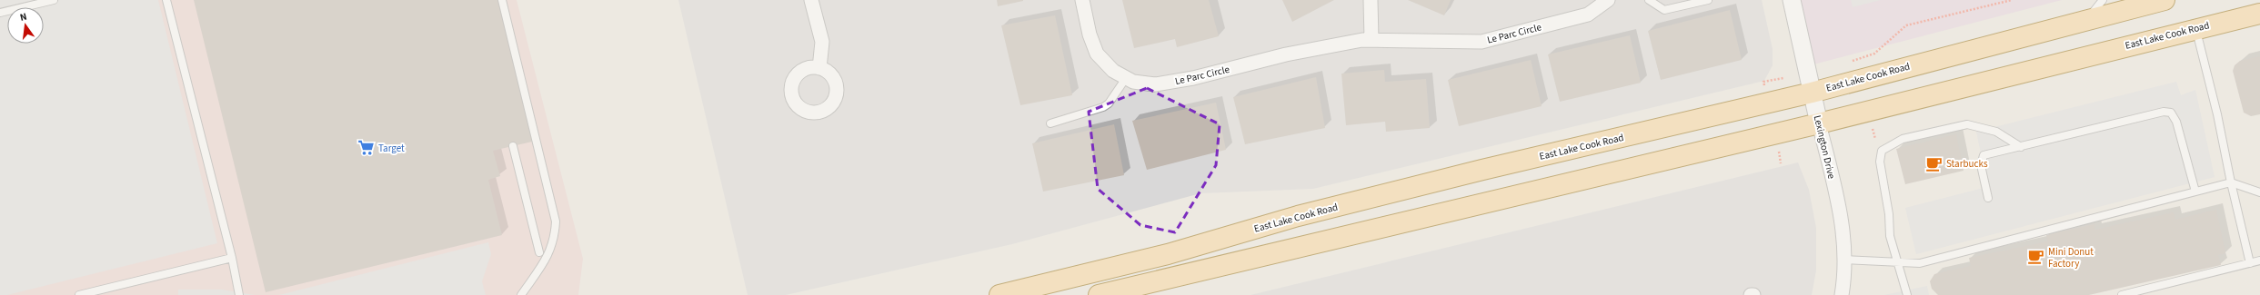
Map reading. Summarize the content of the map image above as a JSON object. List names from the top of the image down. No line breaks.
{"streets":{"main road":["East Lake Cook Road"],"street":["Le Parc Circle","Lexington Drive"]},"crossings":[["East Lake Cook Road","Lexington Drive"]],"places":{"supermarket":["Target"],"cafe":["Starbucks","Mini Donut Factory"]},"north":"top"}
